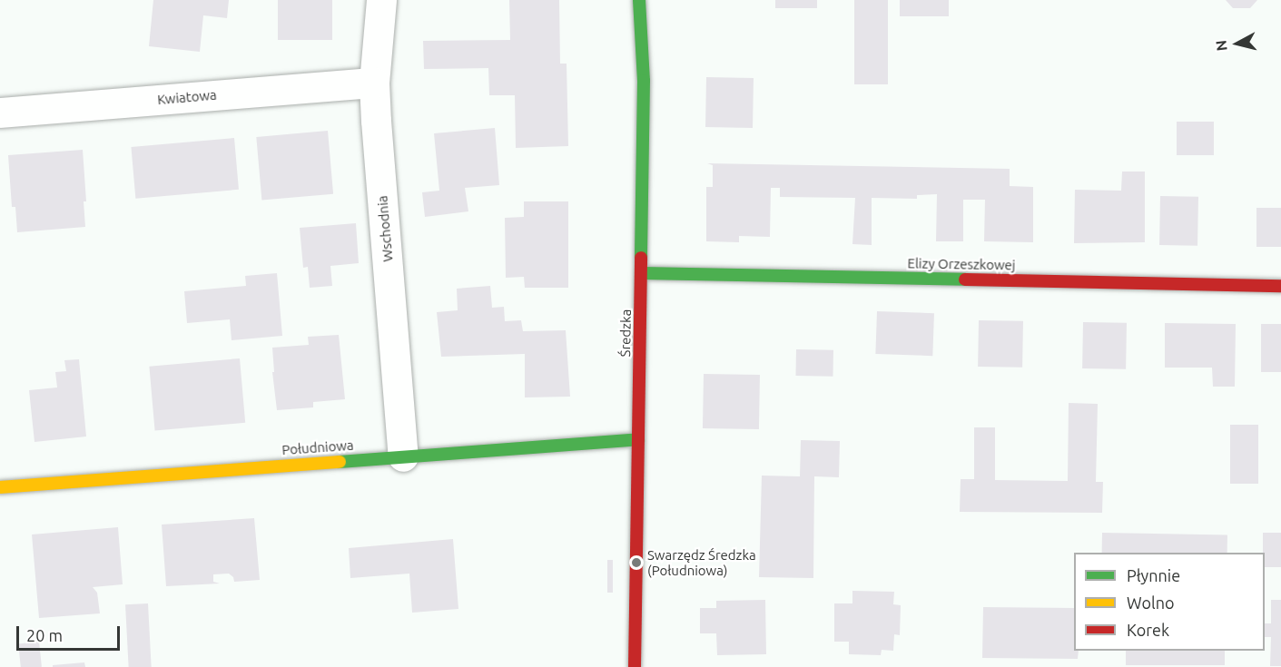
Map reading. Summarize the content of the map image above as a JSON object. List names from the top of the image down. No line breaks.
{"streets":{"street":["Kwiatowa","Wschodnia","Elizy Orzeszkowej","Średzka","Południowa"]},"crossings":[["Kwiatowa","Wschodnia"],["Wschodnia","Południowa"],["Elizy Orzeszkowej","Średzka"],["Średzka","Południowa"]],"places":["Swarzędz Średzka (Południowa)"],"legend":["Płynnie","Wolno","Korek"],"scale_bar":"20 m","north":"left"}
